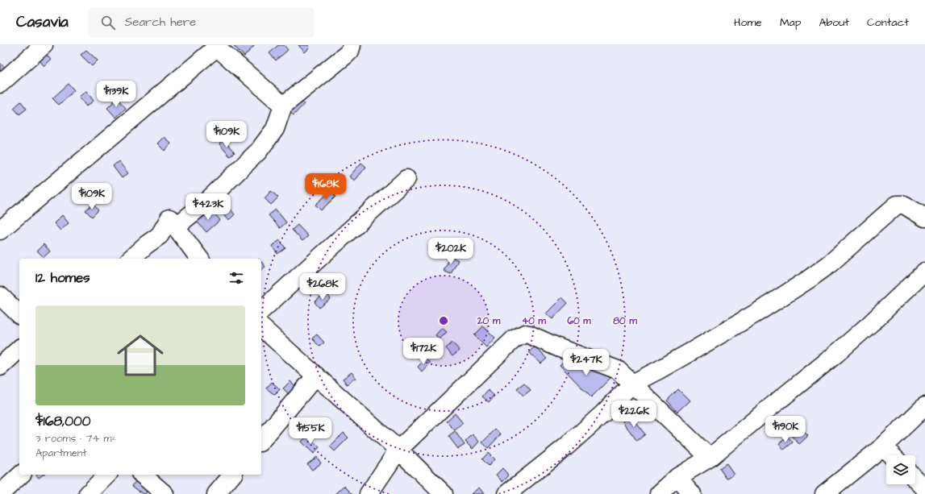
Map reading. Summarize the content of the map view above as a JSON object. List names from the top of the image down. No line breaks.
{"page":{"header":"Casavia","search":"Search here","nav":["Home","Map","About","Contact"],"price":["$139K","$109K","$168K","$109K","$423K","$202K","$268K","$172K","$247K","$226K","$190K","$155K"],"heading":"12 homes","list":[{"name":"$168,000","note":"3 rooms · 74 m² · Apartment"}]},"rings":["20 m","40 m","60 m","80 m"]}
